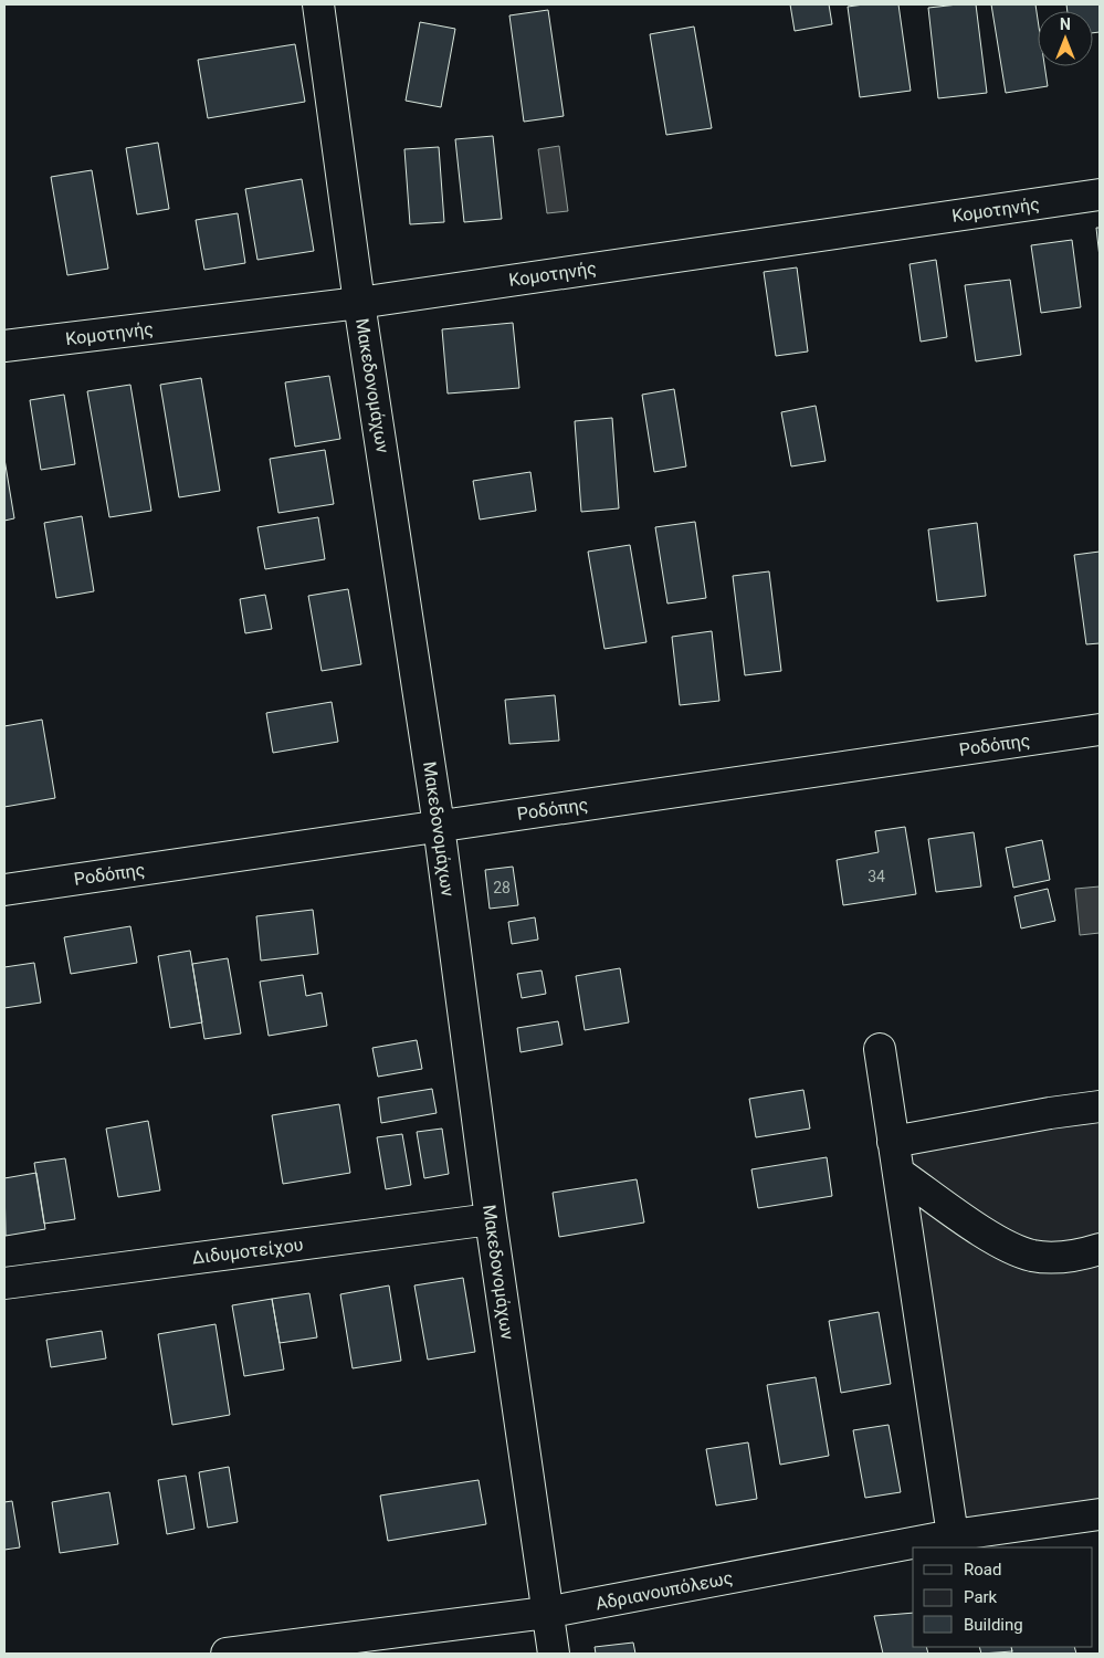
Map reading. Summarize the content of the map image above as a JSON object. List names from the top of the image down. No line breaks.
{"streets":{"street":["Κομοτηνής","Μακεδονομάχων","Ροδόπης","Διδυμοτείχου","Αδριανουπόλεως"]},"crossings":[["Κομοτηνής","Μακεδονομάχων"],["Μακεδονομάχων","Ροδόπης"],["Μακεδονομάχων","Διδυμοτείχου"],["Μακεδονομάχων","Αδριανουπόλεως"]],"house_numbers":["34","28"],"legend":["Road","Park","Building"],"north":"top"}
